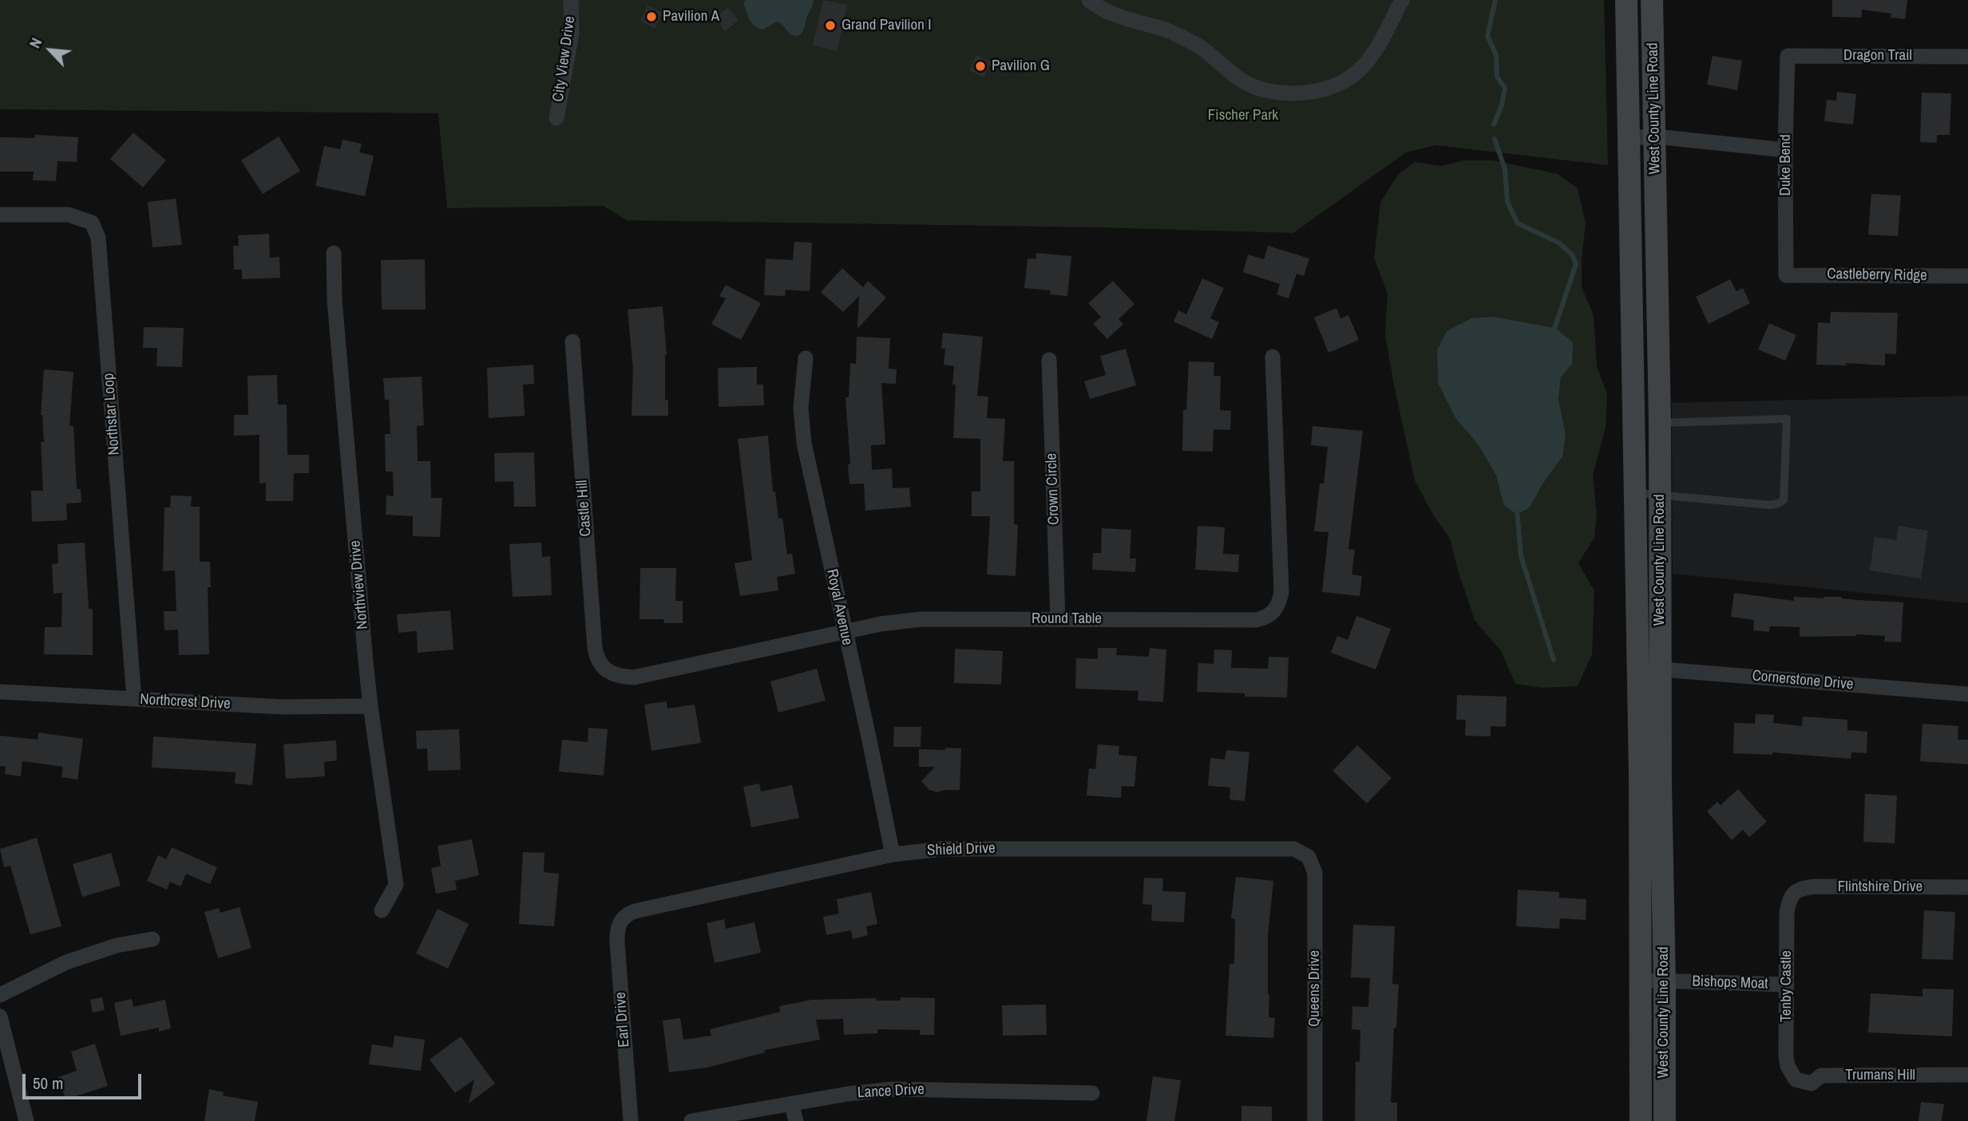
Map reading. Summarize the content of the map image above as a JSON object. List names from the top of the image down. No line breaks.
{"streets":{"main road":["West County Line Road"],"street":["Dragon Trail","City View Drive","Duke Bend","Castleberry Ridge","Northstar Loop","Crown Circle","Castle Hill","Northview Drive","Royal Avenue","Round Table","Cornerstone Drive","Northcrest Drive","Shield Drive","Flintshire Drive","Bishops Moat","Tenby Castle","Queens Drive","Earl Drive","Trumans Hill","Lance Drive"]},"crossings":[["Dragon Trail","Duke Bend"],["West County Line Road","Cornerstone Drive"],["West County Line Road","Bishops Moat"],["Duke Bend","Castleberry Ridge"],["Northstar Loop","Northcrest Drive"],["Crown Circle","Round Table"],["Castle Hill","Round Table"],["Northview Drive","Northcrest Drive"],["Royal Avenue","Round Table"],["Royal Avenue","Shield Drive"],["Shield Drive","Queens Drive"],["Shield Drive","Earl Drive"],["Flintshire Drive","Tenby Castle"],["Bishops Moat","Tenby Castle"],["Tenby Castle","Trumans Hill"]],"parks":["Fischer Park"],"places":["Pavilion A","Grand Pavilion I","Pavilion G"],"scale_bar":"50 m","north":"top left"}
